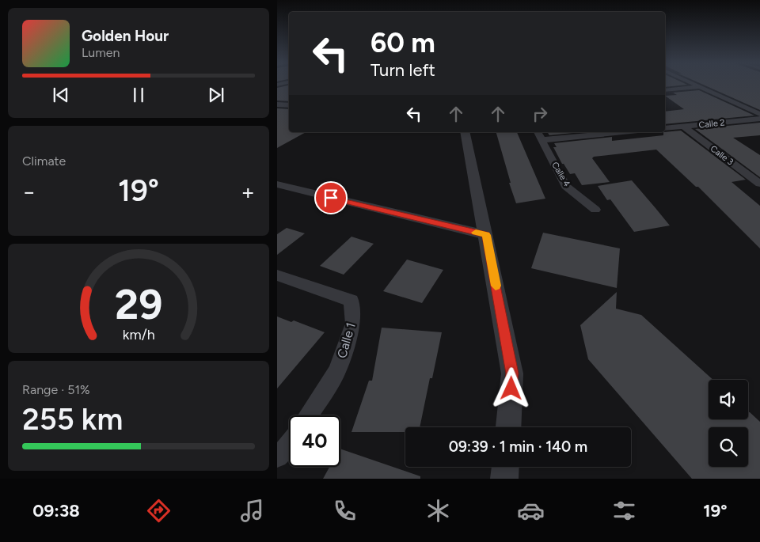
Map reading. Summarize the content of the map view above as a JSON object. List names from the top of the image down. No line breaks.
{"streets":{"street":["Calle 2","Calle 3","Calle 4","Calle 1"]},"crossings":[["Calle 2","Calle 3"]],"page":{"turn":["60 m","Turn left"],"song":["Golden Hour","Lumen"],"tile":["Climate",["Range · 51%","255 km"]],"heat":["−","19°","+"],"limit":"40","trip":"09:39 · 1 min · 140 m","tabs":["09:38","19°"],"gauge":["29","km/h"]}}
